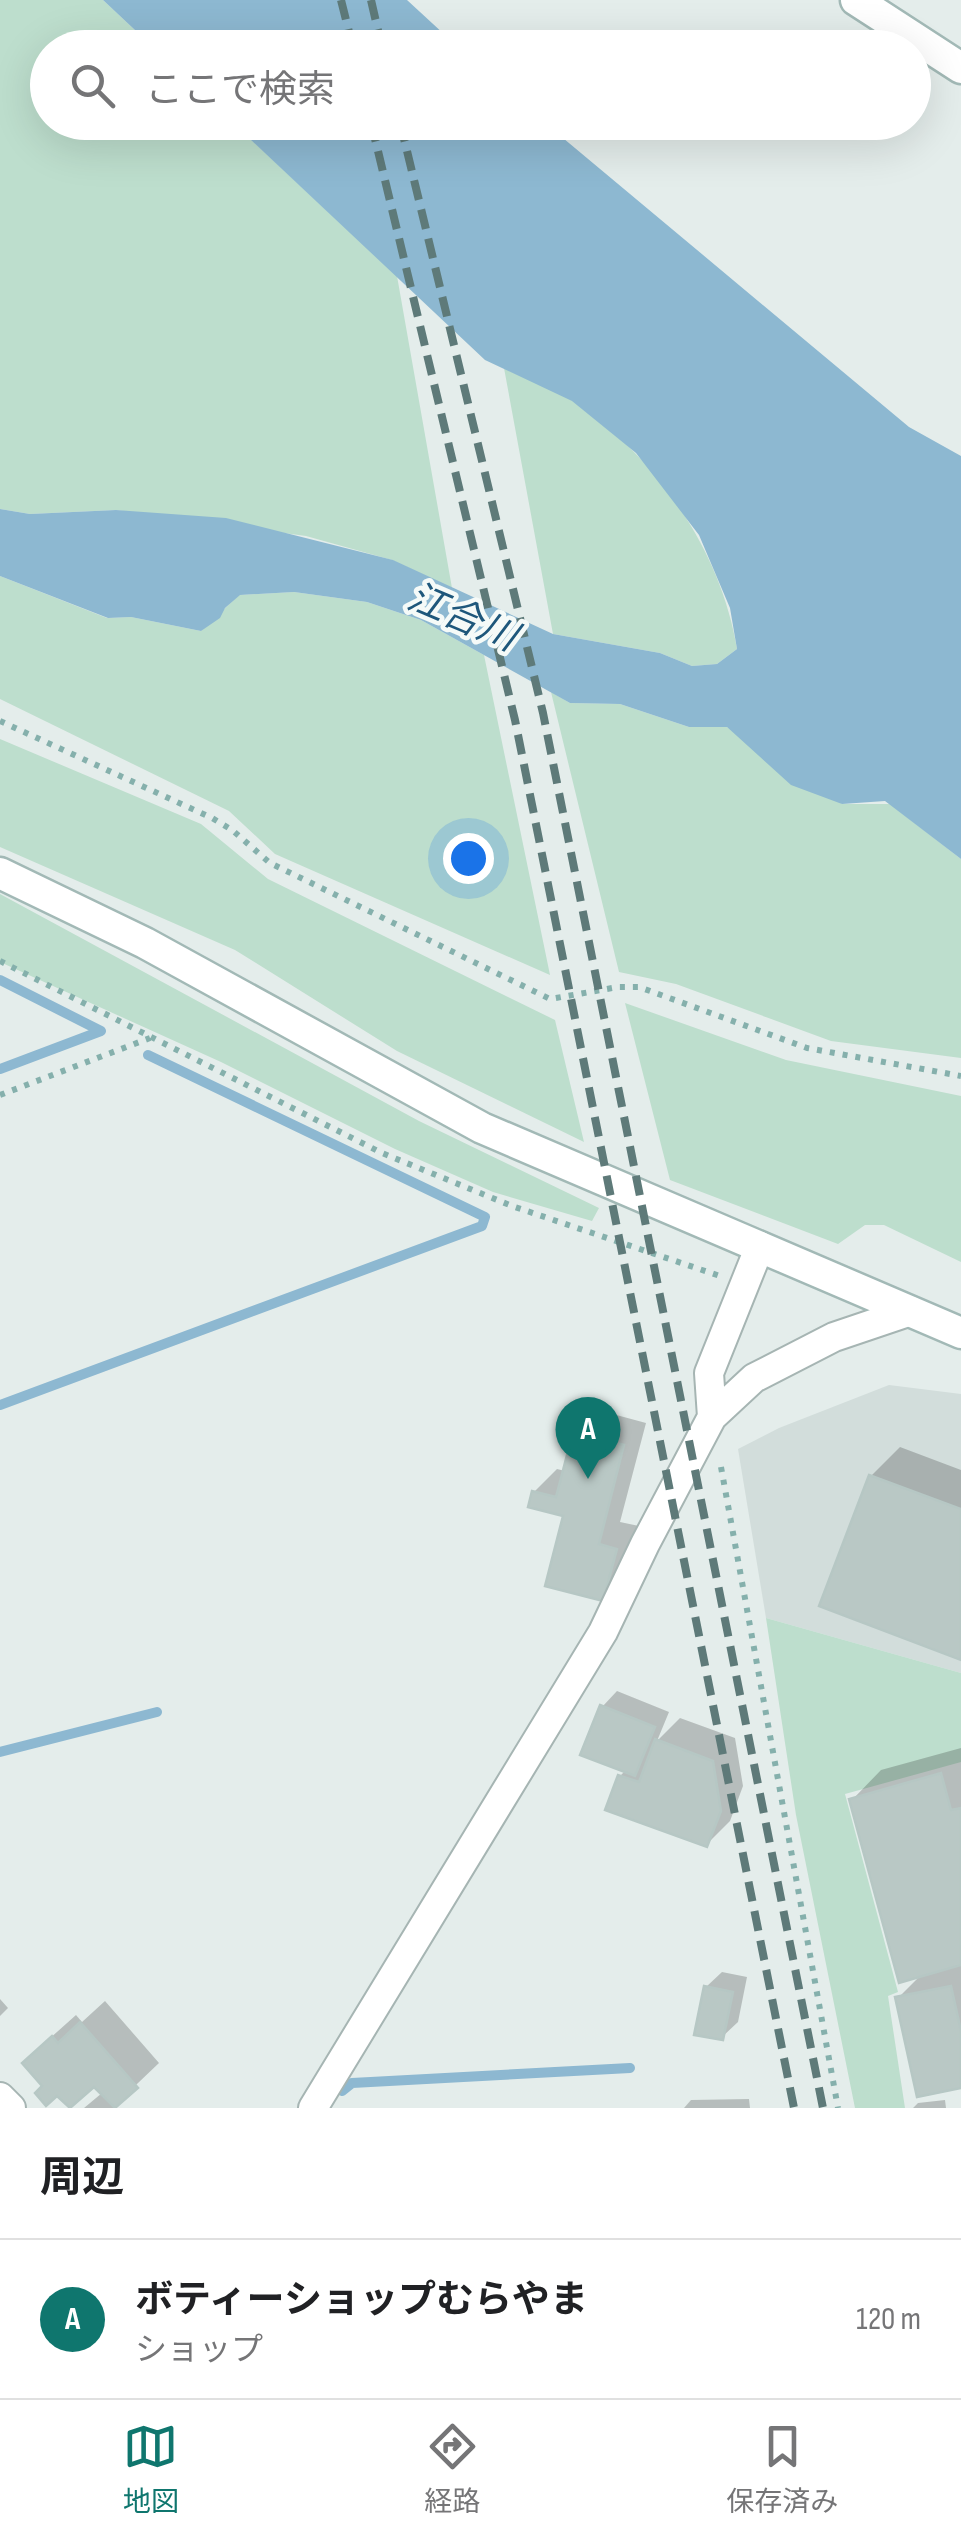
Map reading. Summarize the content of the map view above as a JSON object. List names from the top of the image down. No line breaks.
{"water":["江合川"],"page":{"search":"ここで検索","pins":"A","heading":"周辺","list":[{"mark":"A","name":"ボティーショップむらやま","note":"ショップ","value":"120 m"}],"nav":["地図","経路","保存済み"]}}
